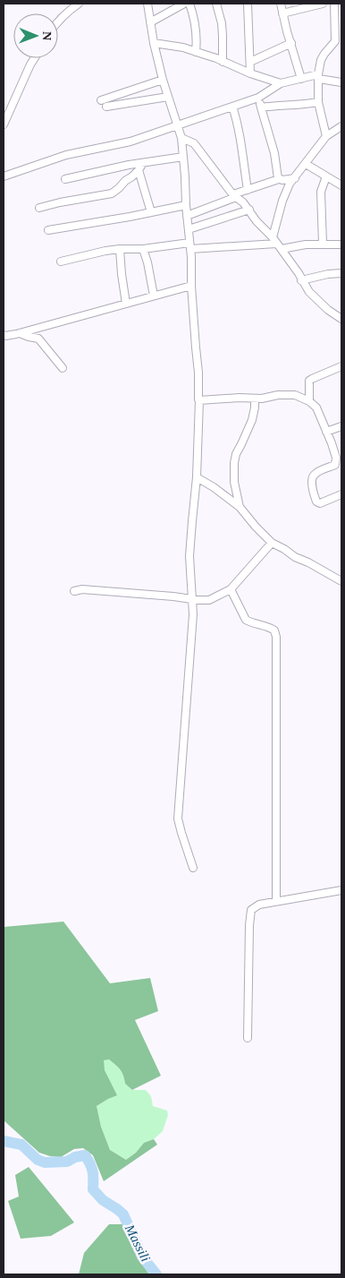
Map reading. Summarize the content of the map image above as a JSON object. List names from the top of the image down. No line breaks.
{"water":["Massili"],"north":"right"}
